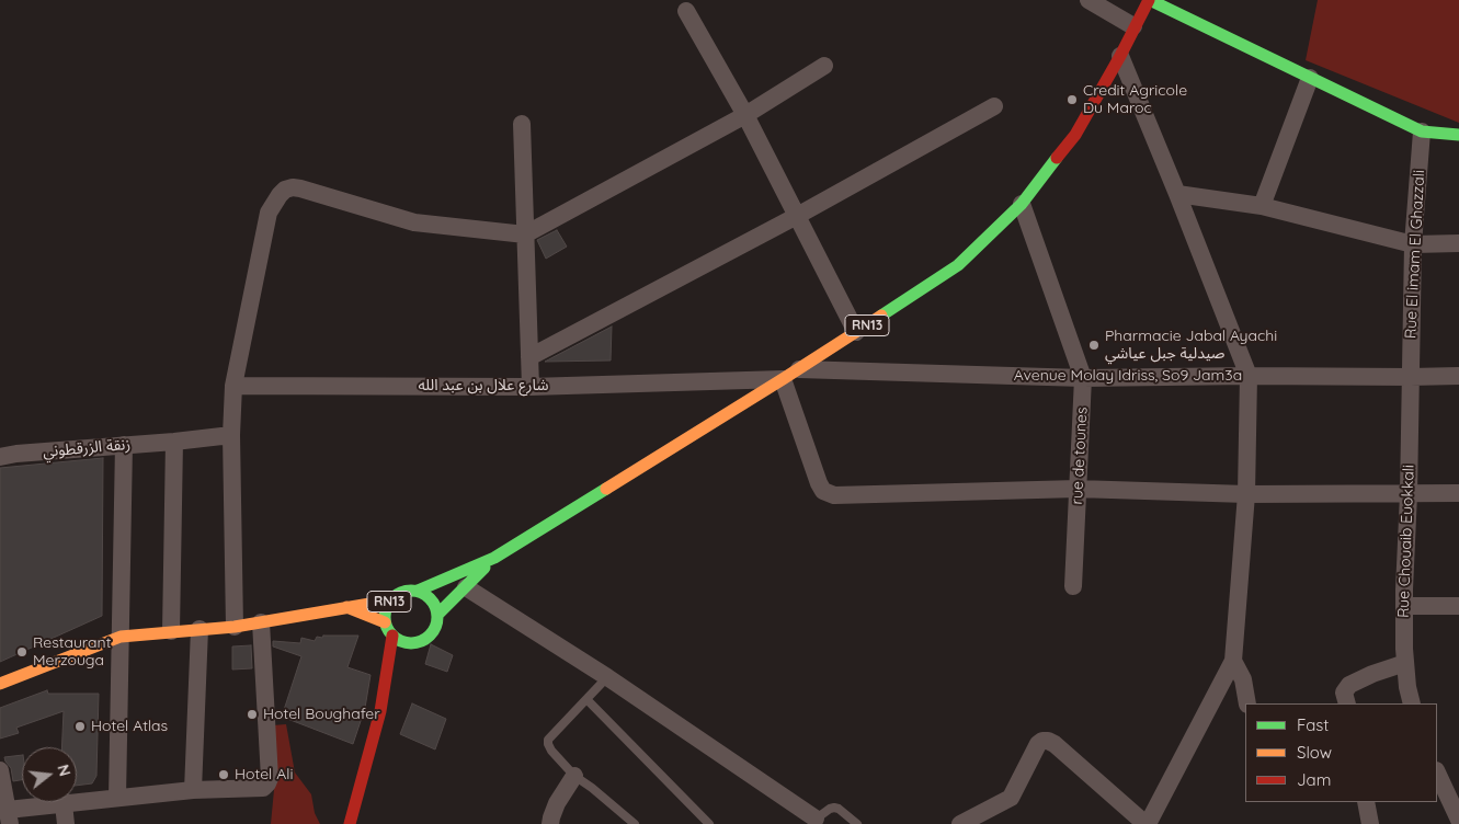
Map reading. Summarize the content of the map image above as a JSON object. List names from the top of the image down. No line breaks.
{"streets":{"main road":["RN13"],"street":["Rue El imam El Ghazzali","Avenue Molay Idriss, So9 Jam3a","شارع علال بن عبد الله","زنقة الزرقطوني","rue de tounes","Rue Chouaib Euokkali"]},"crossings":[["Rue El imam El Ghazzali","Avenue Molay Idriss, So9 Jam3a"],["Rue El imam El Ghazzali","Rue Chouaib Euokkali"],["RN13","Avenue Molay Idriss, So9 Jam3a"],["RN13","شارع علال بن عبد الله"],["RN13","rue de tounes"],["Avenue Molay Idriss, So9 Jam3a","شارع علال بن عبد الله"],["Avenue Molay Idriss, So9 Jam3a","rue de tounes"],["Avenue Molay Idriss, So9 Jam3a","Rue Chouaib Euokkali"]],"places":["Credit Agricole Du Maroc","Pharmacie Jabal Ayachi صيدلية جبل عياشي","Restaurant Merzouga","Hotel Boughafer","Hotel Atlas","Hotel Ali"],"legend":["Fast","Slow","Jam"],"north":"right"}
